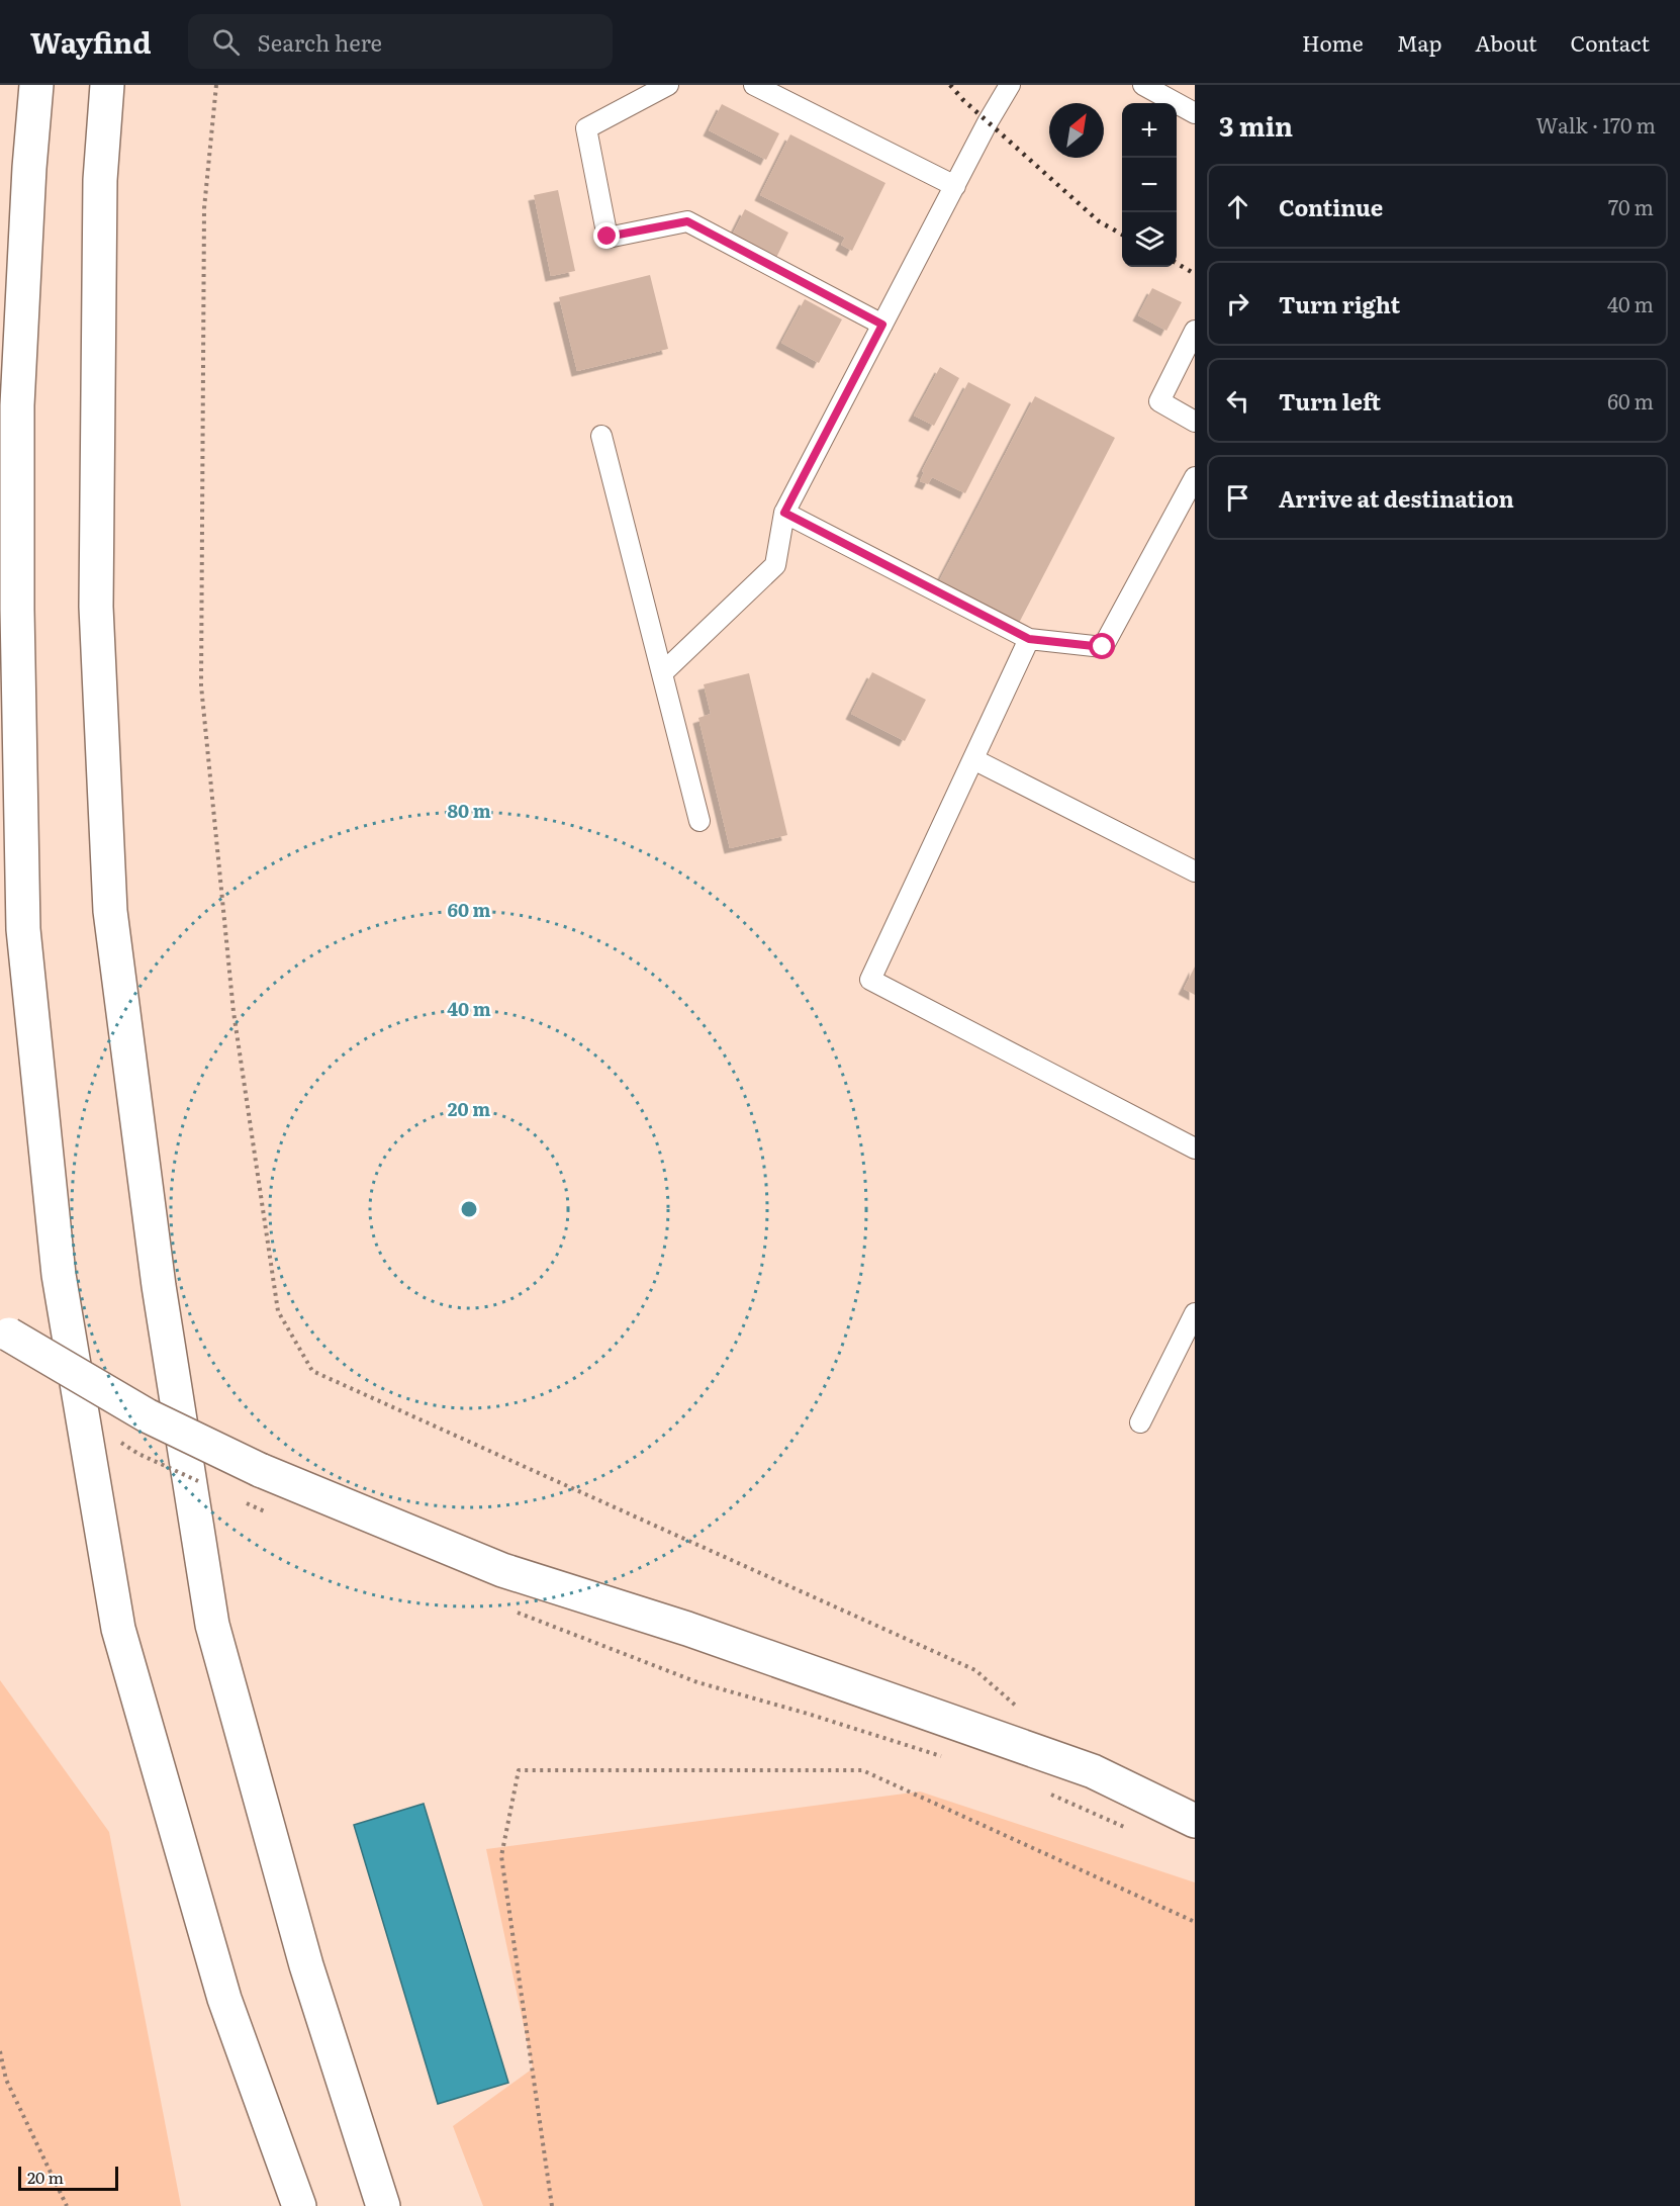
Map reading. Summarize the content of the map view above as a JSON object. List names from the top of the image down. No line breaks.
{"scale_bar":"20 m","north":"top right","page":{"header":"Wayfind","search":"Search here","nav":["Home","Map","About","Contact"],"heading":["3 min","Walk · 170 m"],"map_buttons":["+","−"],"list":[["Continue","70 m"],["Turn right","40 m"],["Turn left","60 m"],"Arrive at destination"],"scale":"20 m"},"rings":["80 m","60 m","40 m","20 m"]}
